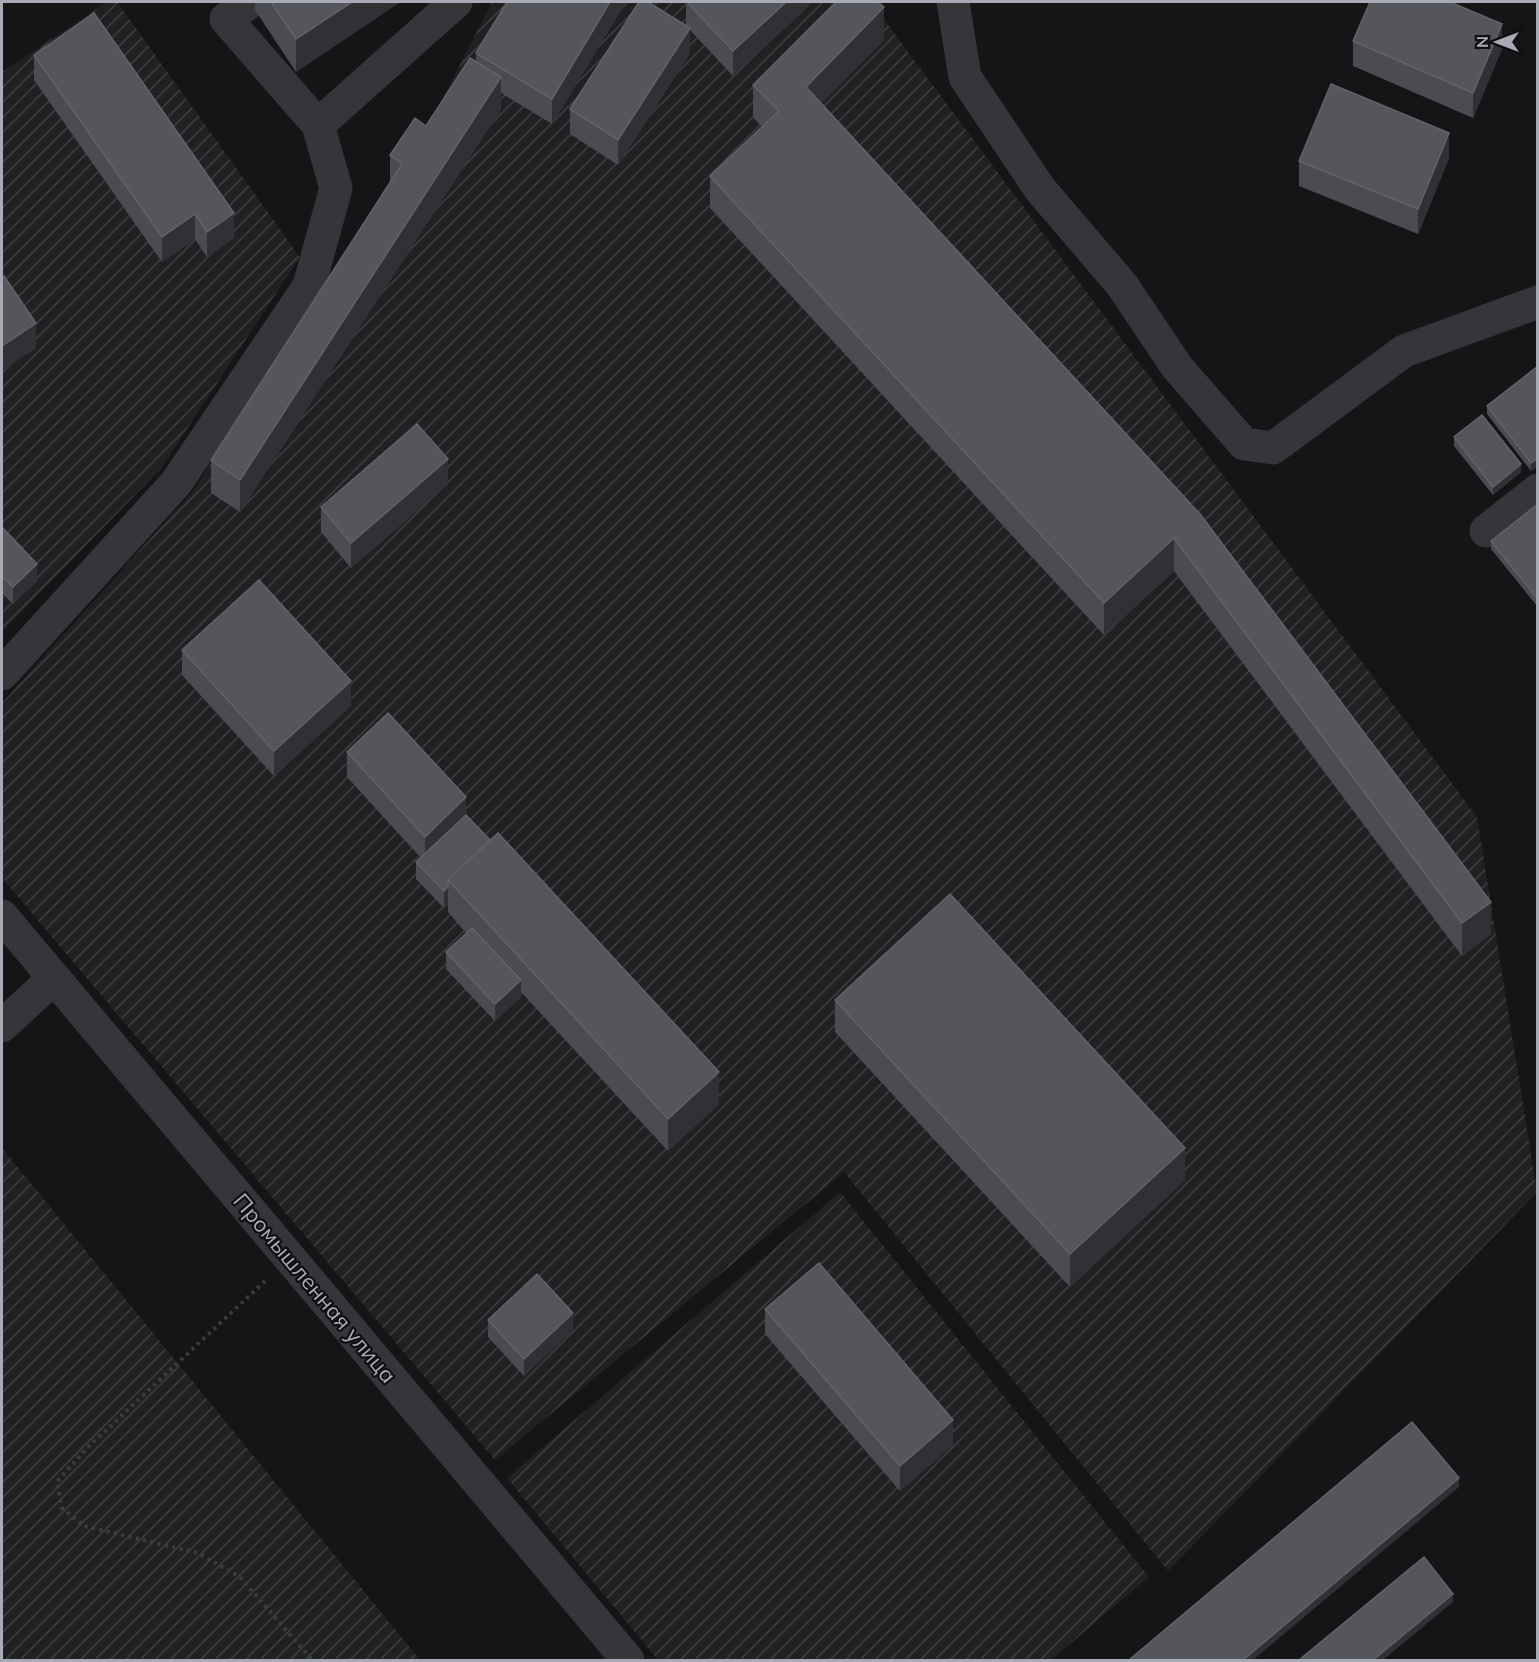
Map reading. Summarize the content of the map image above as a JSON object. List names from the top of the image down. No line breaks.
{"streets":{"street":["Промышленная улица"]},"north":"left"}
